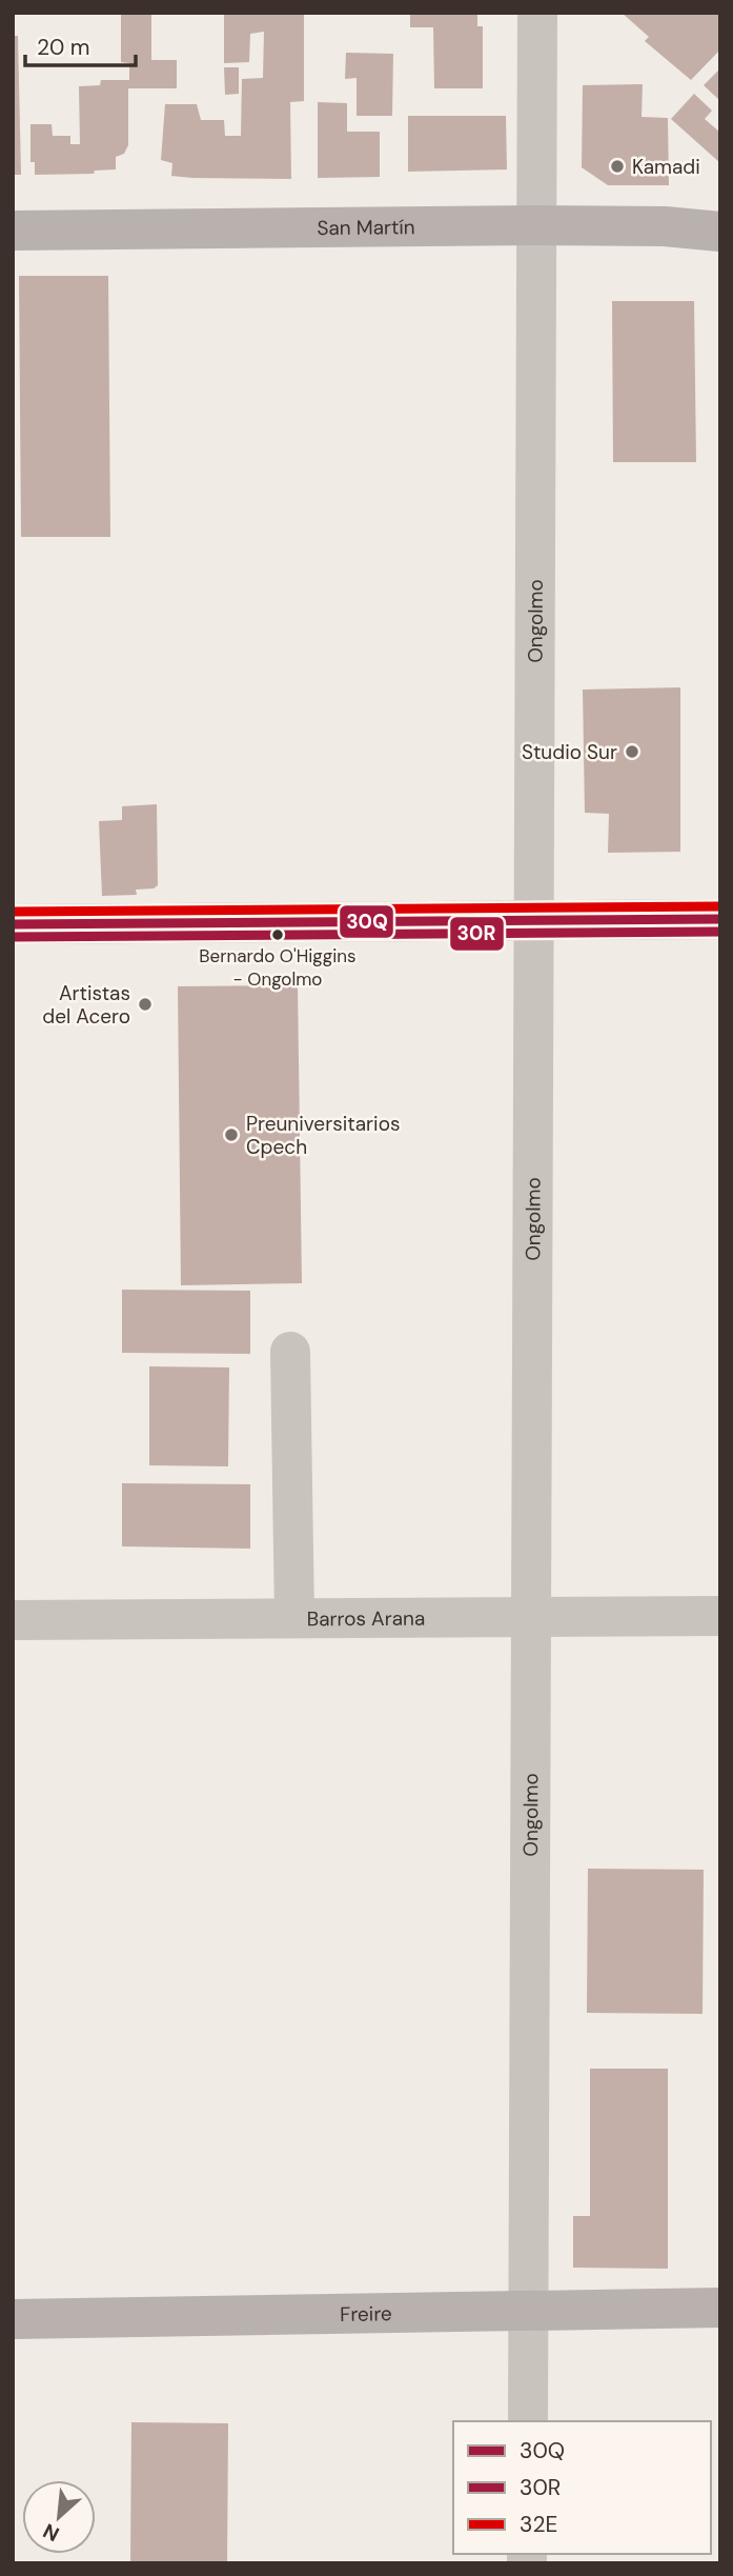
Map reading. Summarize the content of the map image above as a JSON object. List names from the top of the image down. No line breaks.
{"streets":{"main road":["San Martín","Freire"],"street":["Ongolmo","Barros Arana"]},"crossings":[["San Martín","Ongolmo"],["Ongolmo","Barros Arana"],["Ongolmo","Freire"]],"places":["Kamadi","Studio Sur","Bernardo O'Higgins - Ongolmo","Artistas del Acero","Preuniversitarios Cpech"],"lines":["transit line 32E","transit line 30Q","transit line 30R"],"legend":["30Q","30R","32E"],"scale_bar":"20 m","north":"bottom left"}
